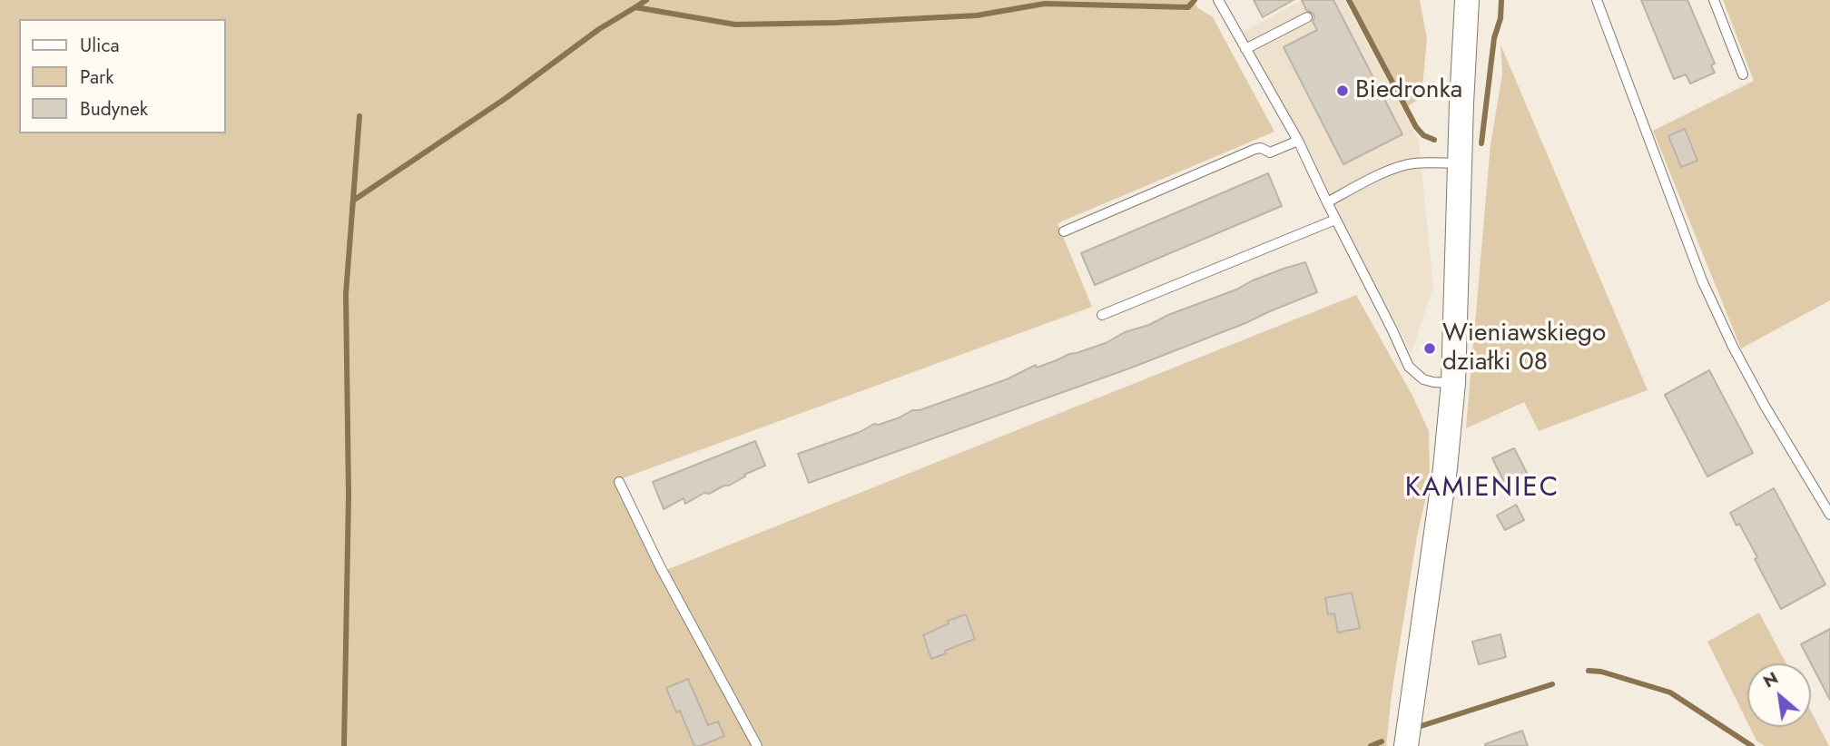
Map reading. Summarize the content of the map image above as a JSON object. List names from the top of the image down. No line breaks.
{"districts":["KAMIENIEC"],"places":["Biedronka","Wieniawskiego działki 08"],"legend":["Ulica","Park","Budynek"],"north":"top left"}
